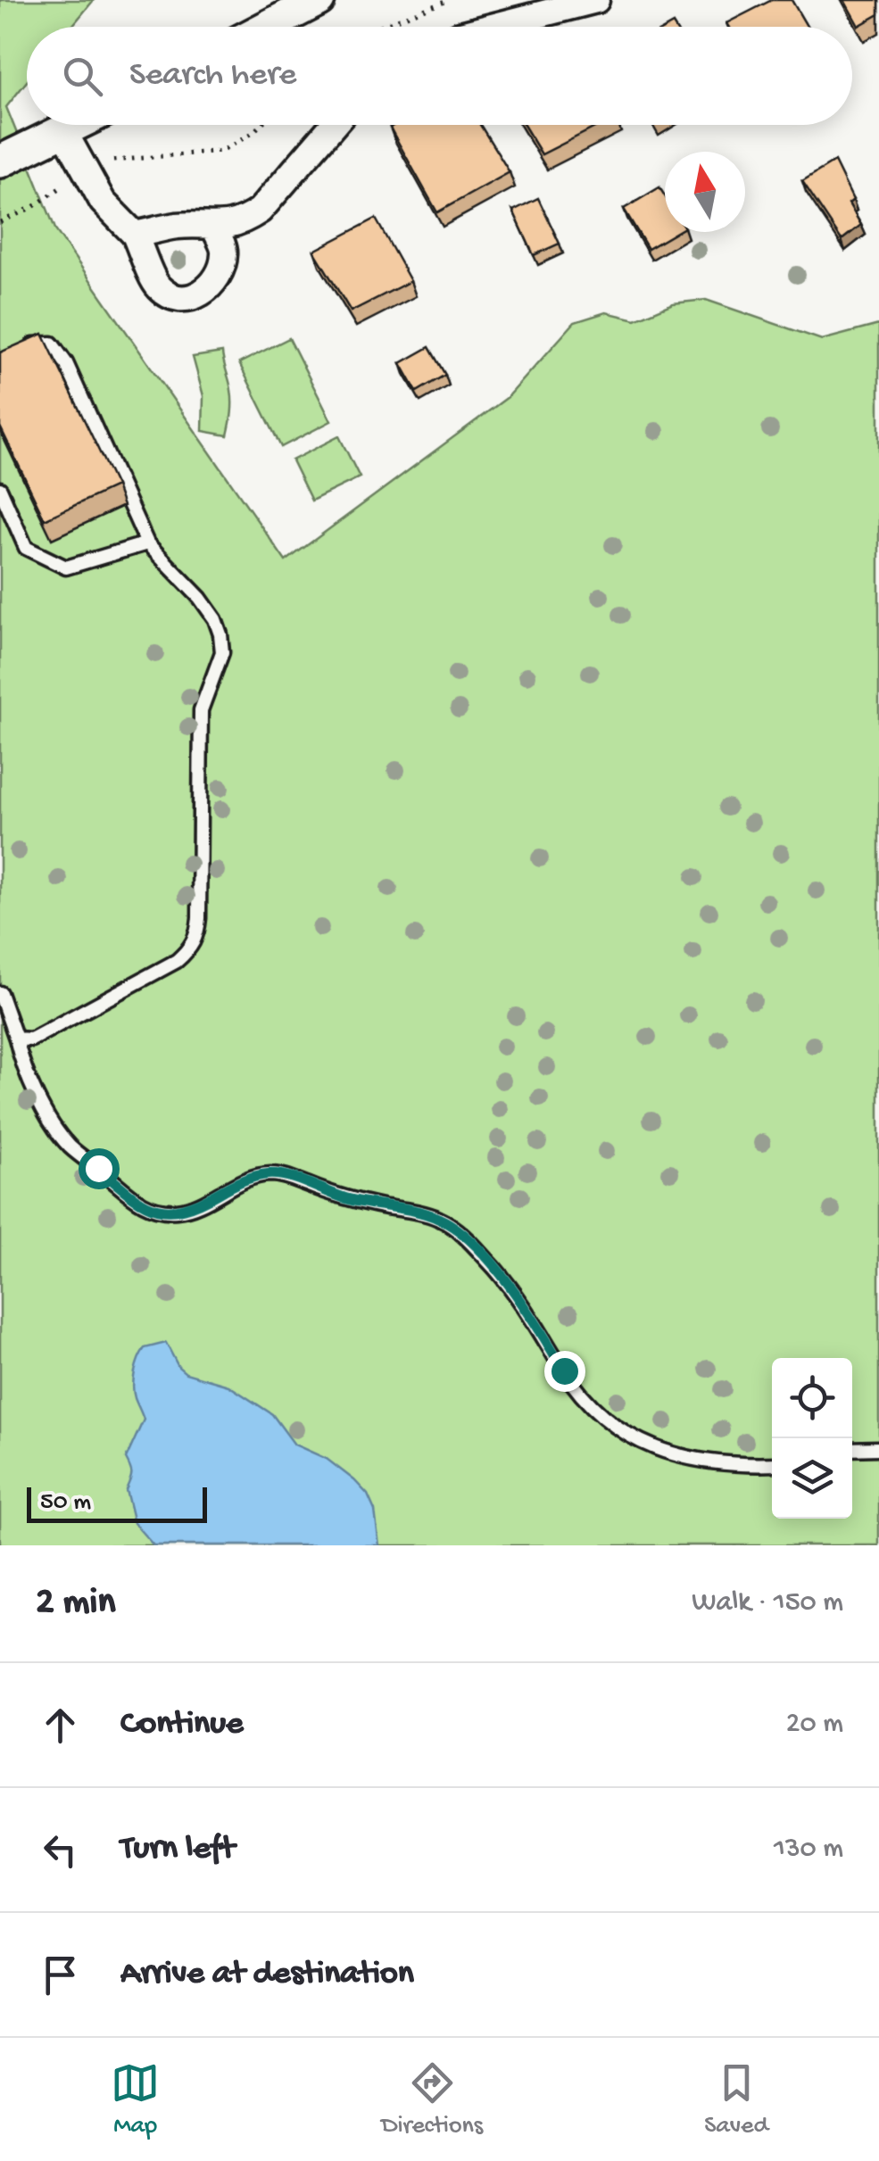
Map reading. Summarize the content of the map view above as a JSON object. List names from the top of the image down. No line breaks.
{"scale_bar":"50 m","north":"top","page":{"search":"Search here","scale":"50 m","heading":["2 min","Walk · 150 m"],"list":[["Continue","20 m"],["Turn left","130 m"],"Arrive at destination"],"nav":["Map","Directions","Saved"]}}
